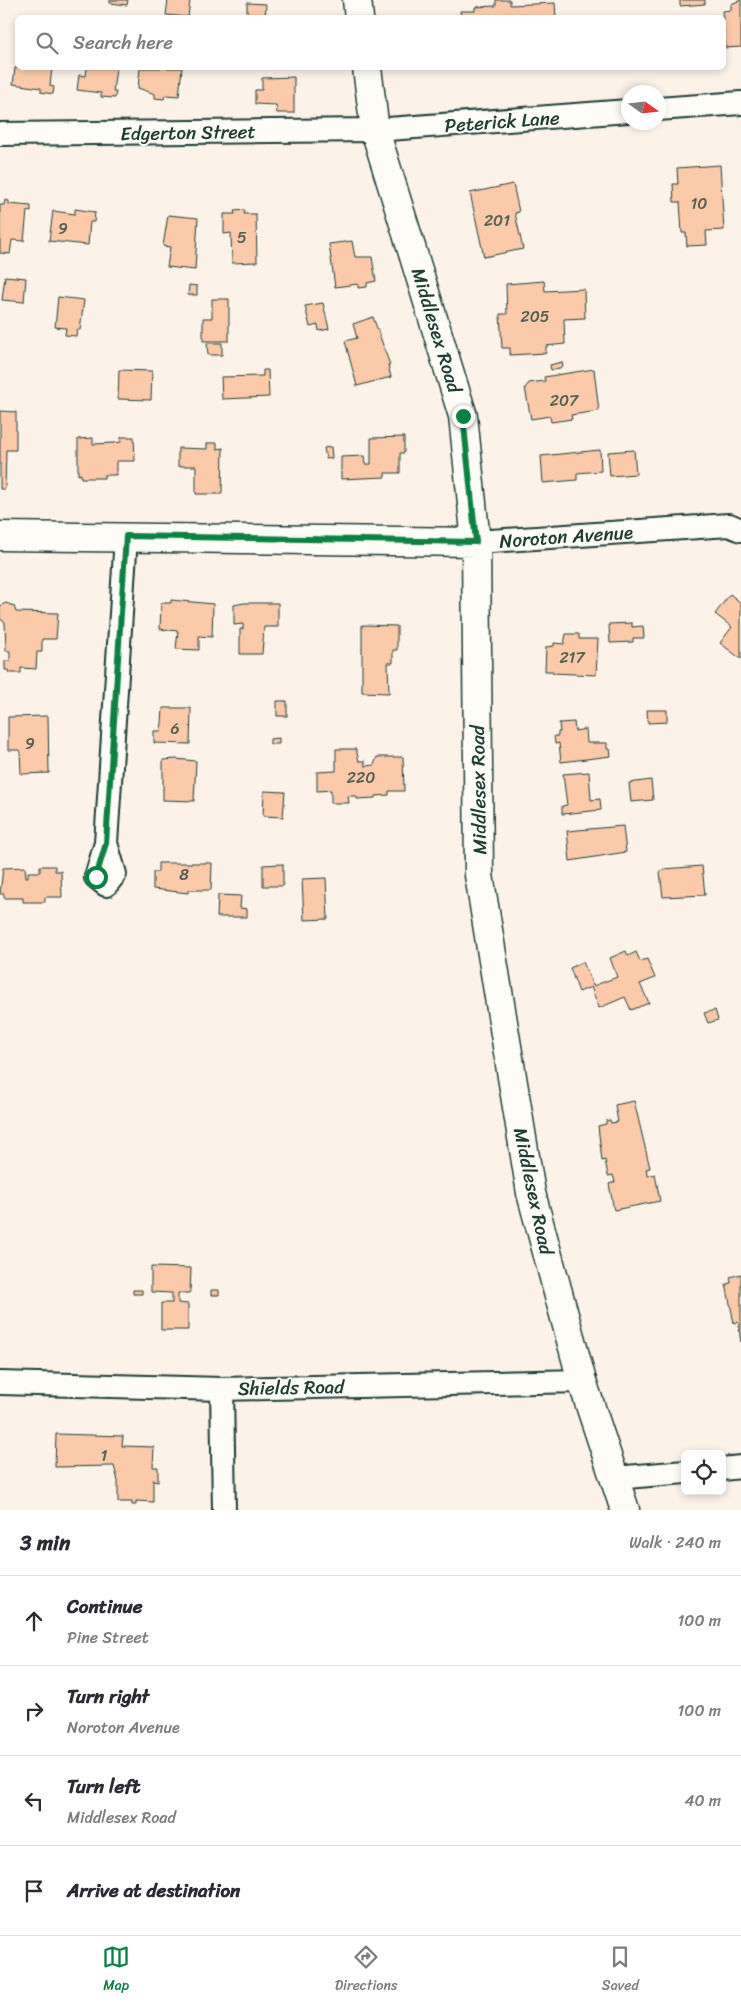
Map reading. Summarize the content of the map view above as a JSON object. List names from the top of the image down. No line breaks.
{"streets":{"main road":["Middlesex Road","Noroton Avenue"],"street":["Peterick Lane","Edgerton Street","Shields Road"]},"crossings":[["Peterick Lane","Edgerton Street"],["Peterick Lane","Middlesex Road"],["Edgerton Street","Middlesex Road"],["Middlesex Road","Noroton Avenue"],["Middlesex Road","Shields Road"]],"house_numbers":["10","201","9","5","205","207","217","6","9","220","8","1"],"north":"right","page":{"search":"Search here","heading":["3 min","Walk · 240 m"],"list":[["Continue","Pine Street","100 m"],["Turn right","Noroton Avenue","100 m"],["Turn left","Middlesex Road","40 m"],"Arrive at destination"],"nav":["Map","Directions","Saved"]}}
